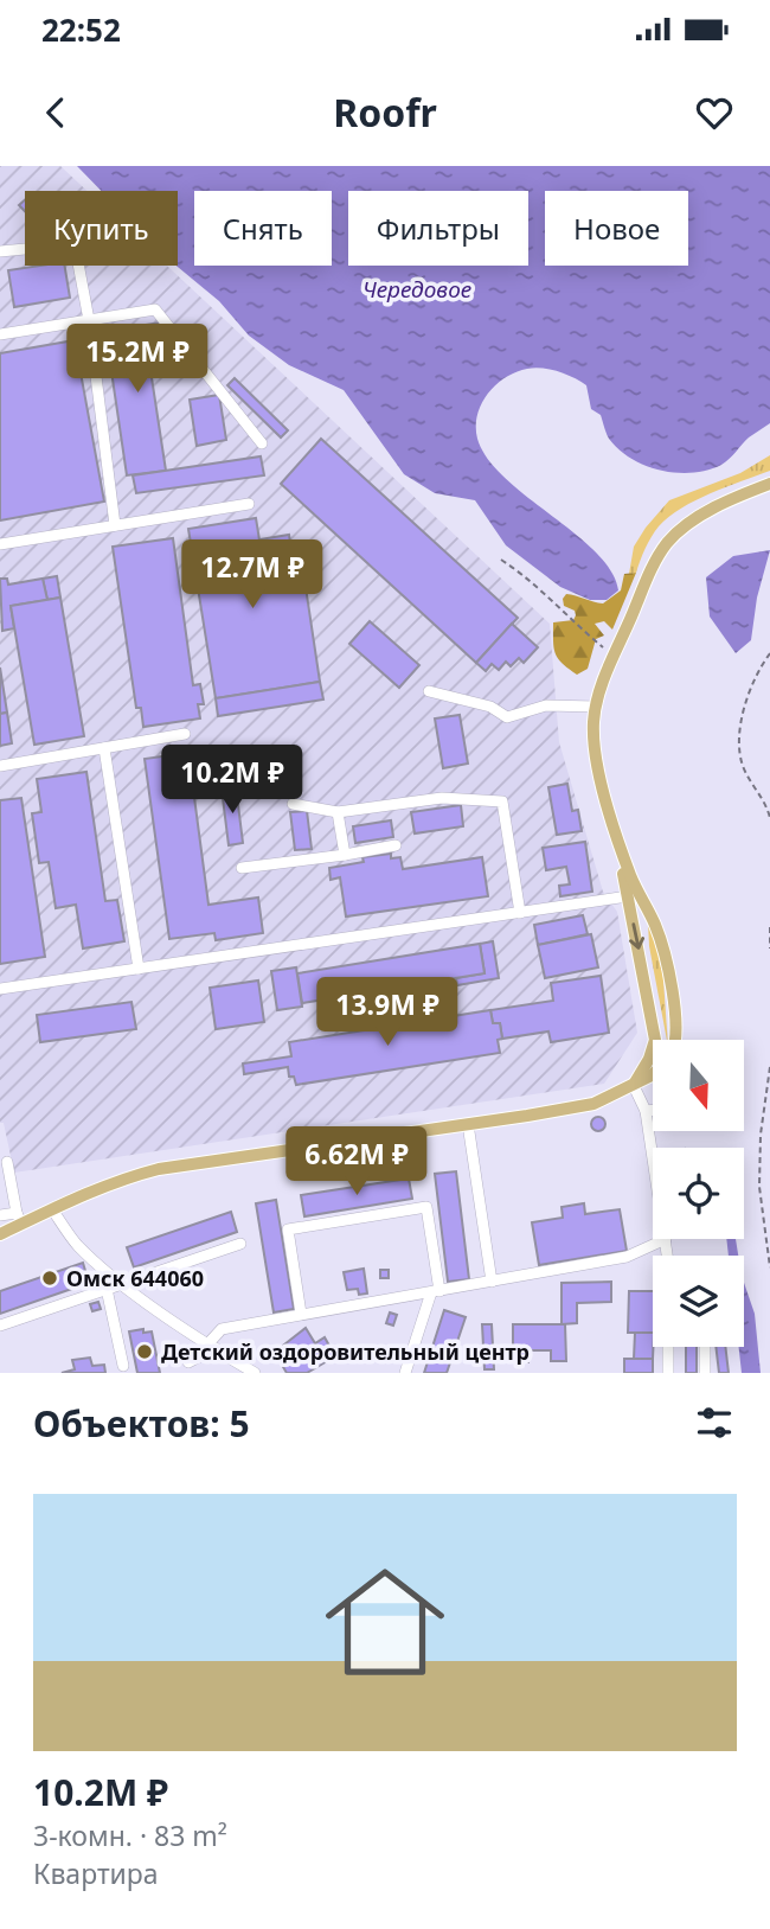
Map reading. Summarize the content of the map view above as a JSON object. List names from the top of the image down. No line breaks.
{"water":["Чередовое"],"places":["Омск 644060","Детский оздоровительный центр"],"north":"bottom","page":{"status":"22:52","header":"Roofr","chip":["Купить","Снять","Фильтры","Новое"],"price":["15.2M ₽","12.7M ₽","10.2M ₽","13.9M ₽","6.62M ₽"],"heading":"Объектов: 5","list":[{"name":"10.2M ₽","note":"3-комн. · 83 m² · Квартира"}]}}
